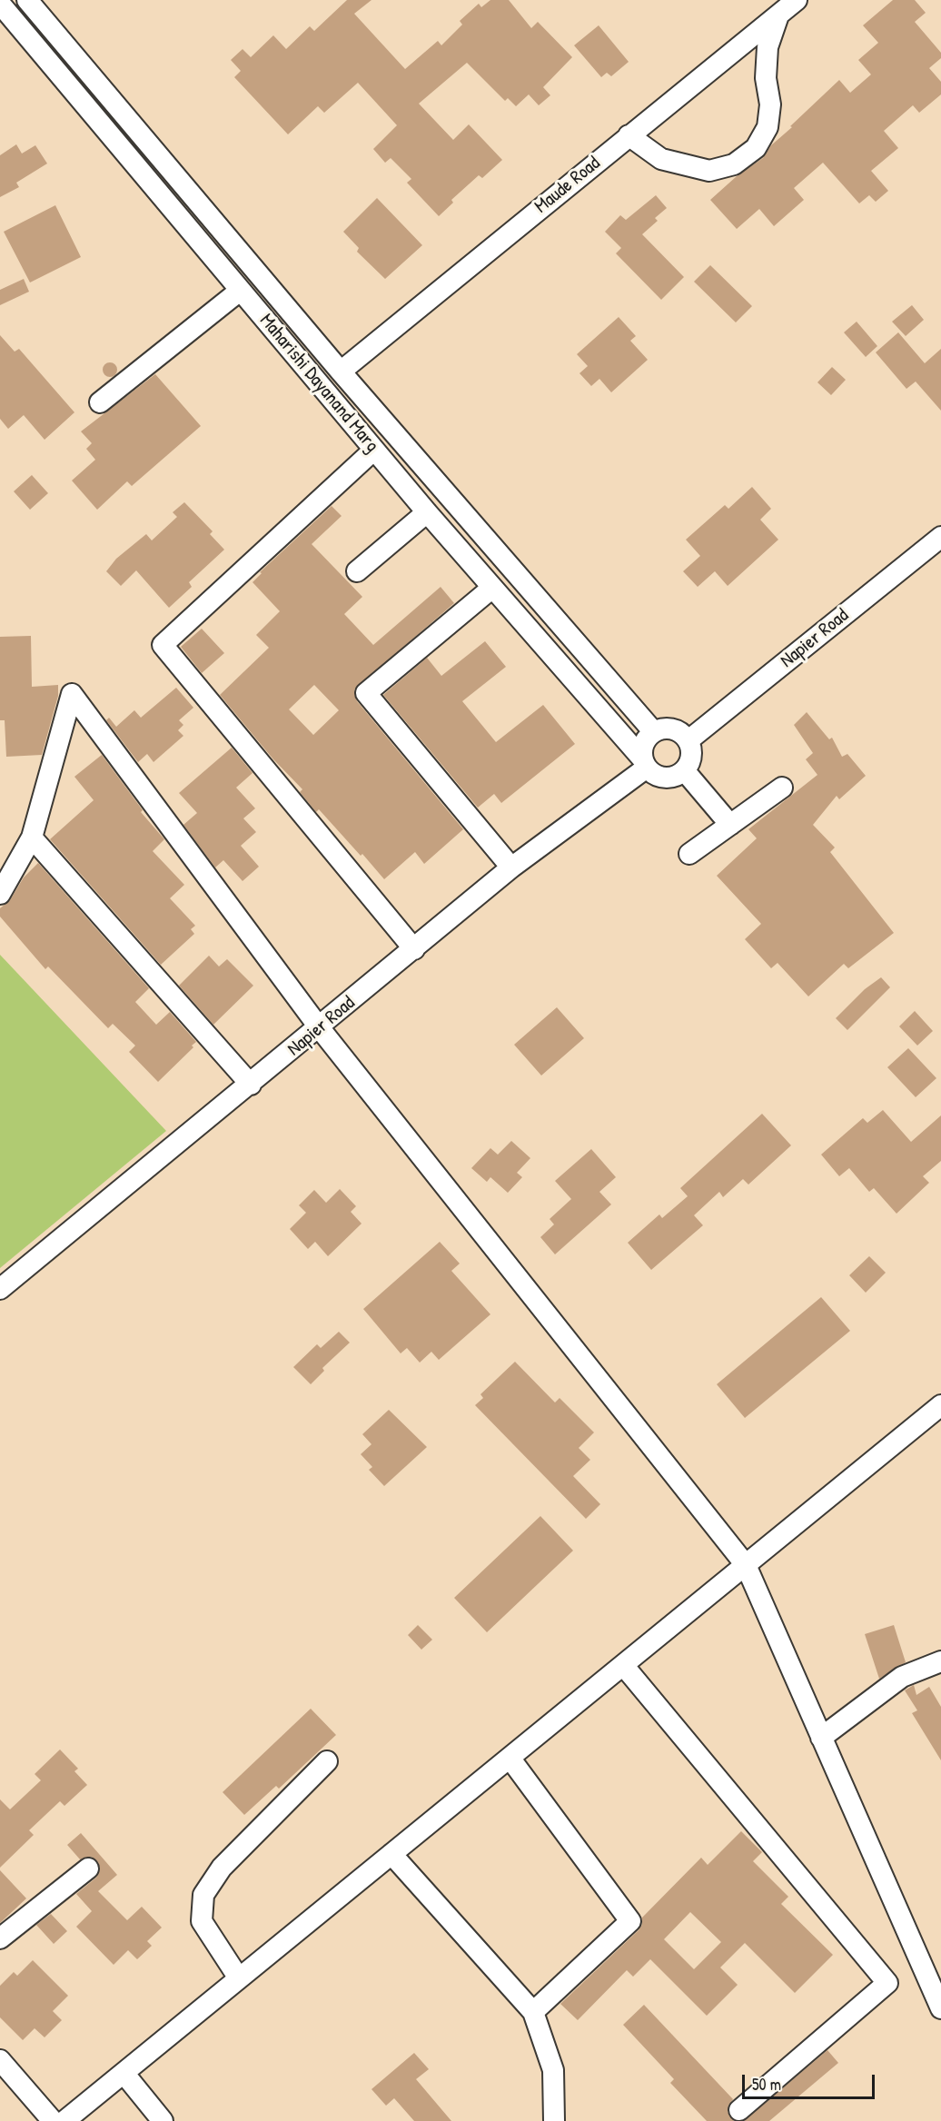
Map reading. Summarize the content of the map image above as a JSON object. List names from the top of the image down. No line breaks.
{"streets":{"street":["Maude Road","Maharishi Dayanand Marg","Napier Road"]},"crossings":[["Maude Road","Maharishi Dayanand Marg"],["Maharishi Dayanand Marg","Napier Road"]],"scale_bar":"50 m"}
